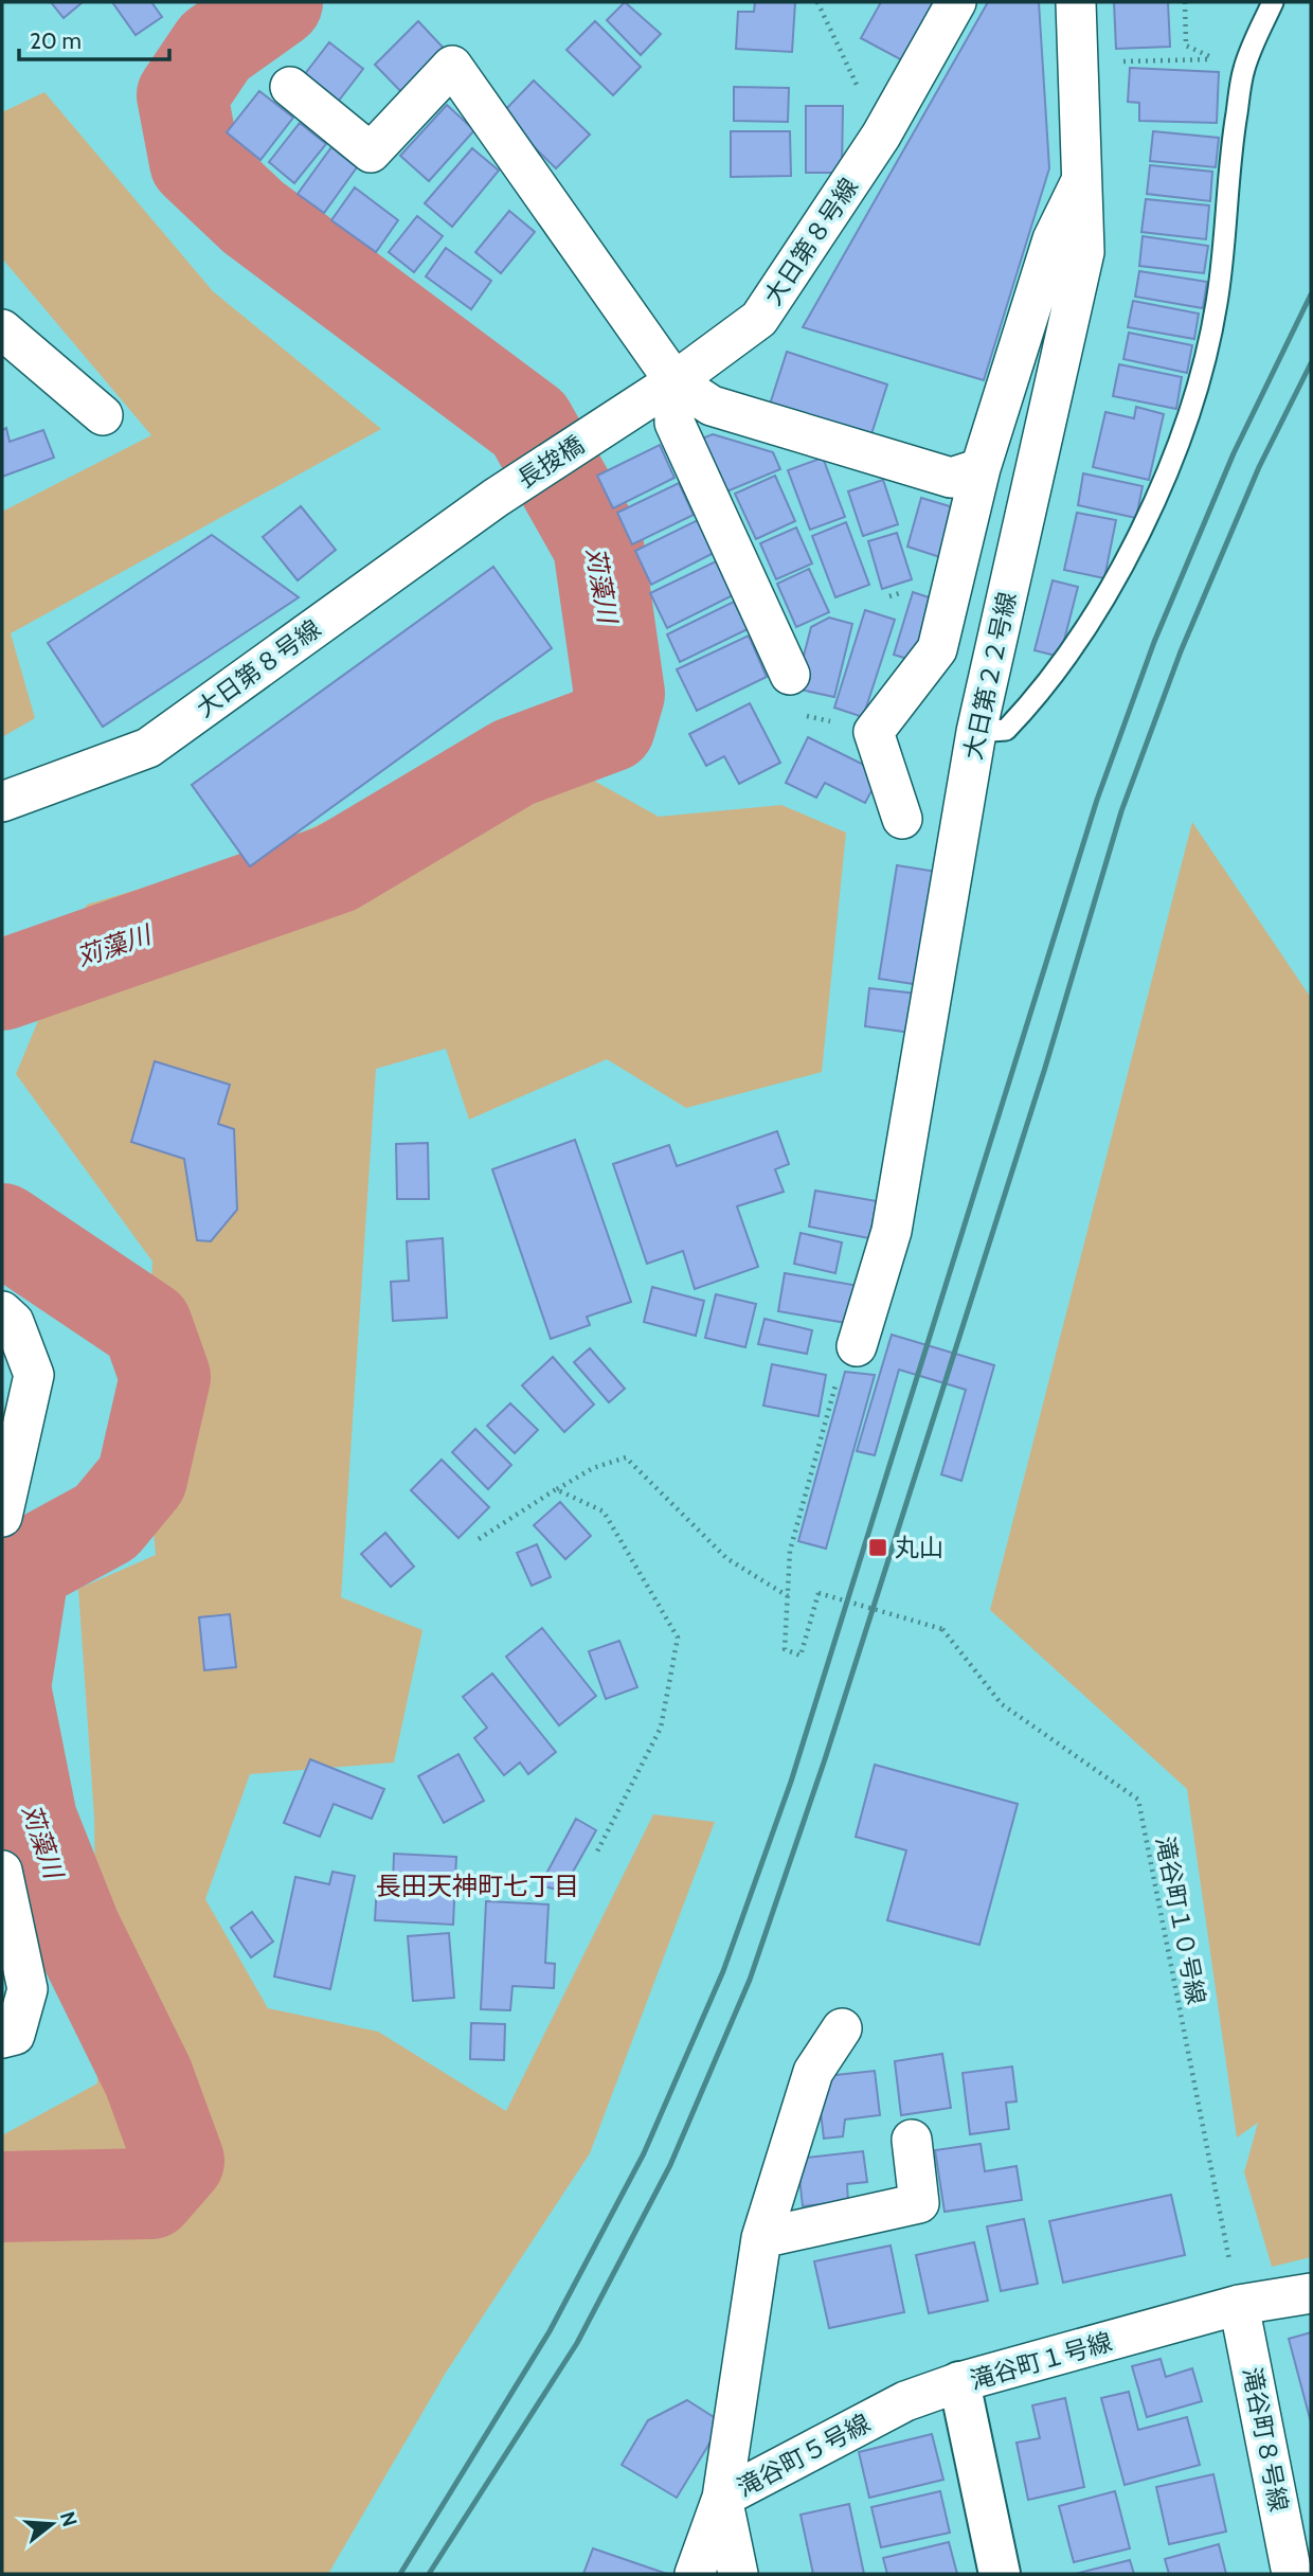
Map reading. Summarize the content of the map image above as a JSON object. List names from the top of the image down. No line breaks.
{"streets":{"street":["大日第８号線","長捘橋","大日第２２号線","滝谷町１号線","滝谷町８号線","滝谷町５号線"],"path":["滝谷町１０号線"]},"crossings":[["大日第８号線","長捘橋"],["滝谷町１０号線","滝谷町１号線"],["滝谷町１０号線","滝谷町８号線"],["滝谷町１号線","滝谷町８号線"],["滝谷町１号線","滝谷町５号線"]],"districts":["長田天神町七丁目"],"water":["苅藻川"],"places":{"transit":["丸山"]},"scale_bar":"20 m","north":"right"}
